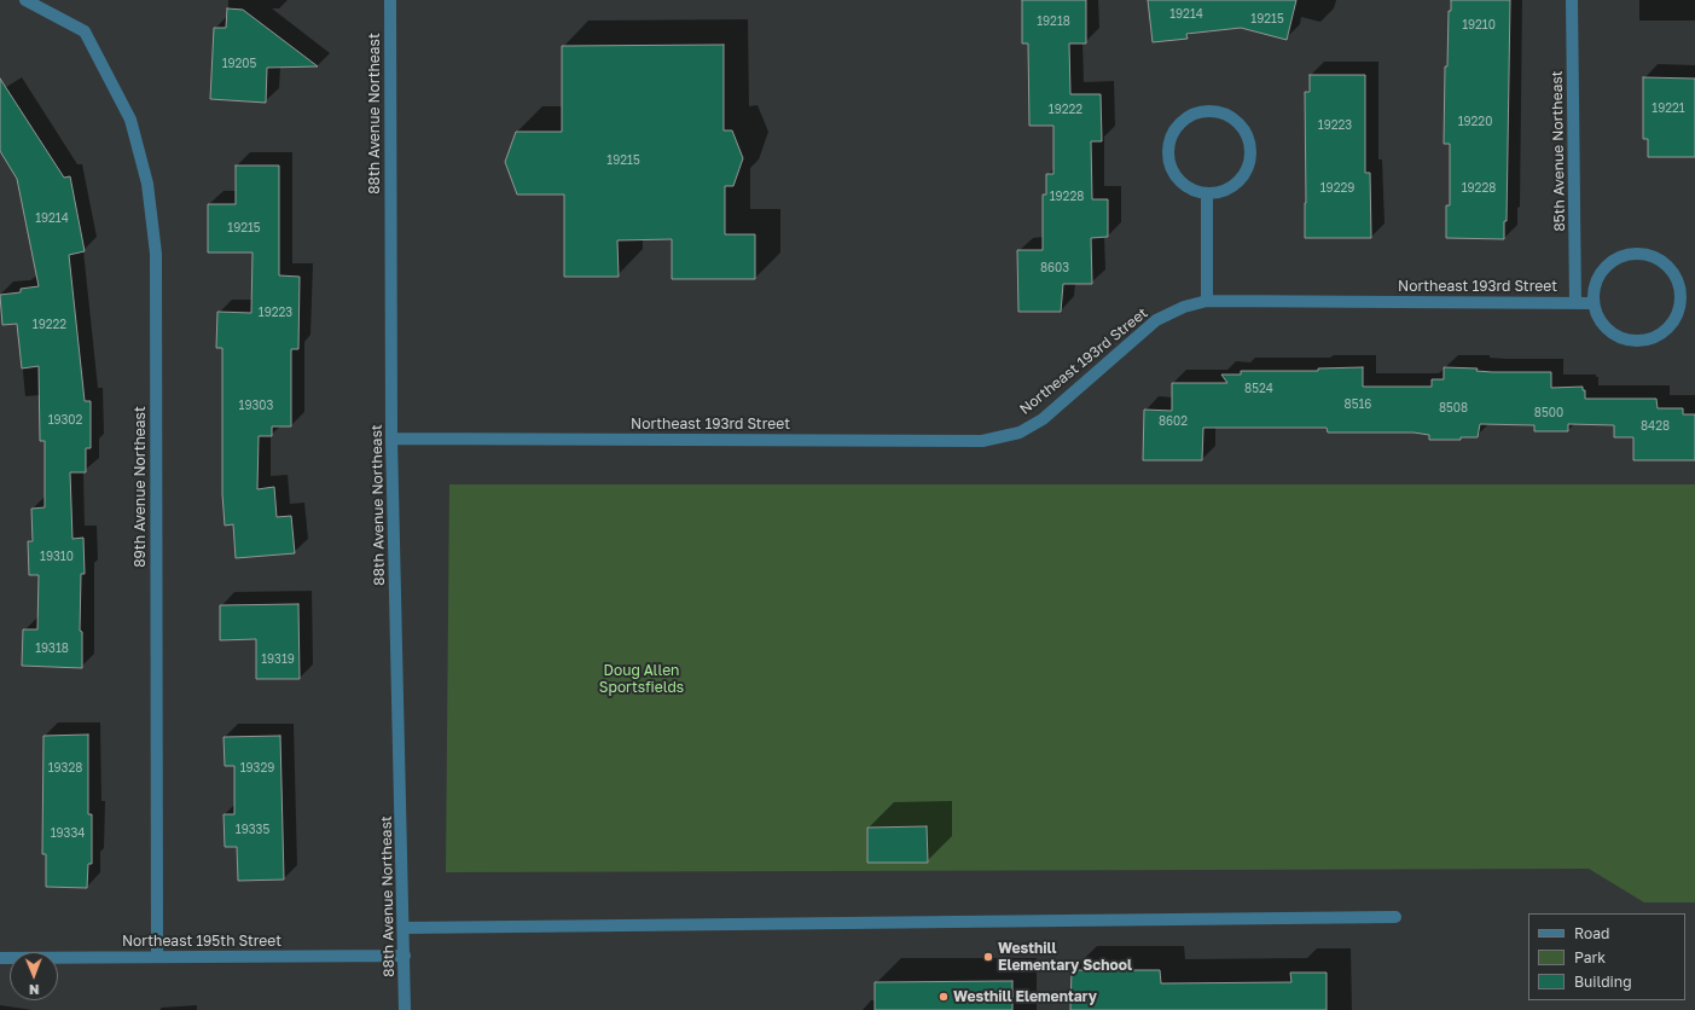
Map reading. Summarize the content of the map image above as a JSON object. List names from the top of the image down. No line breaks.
{"streets":{"street":["88th Avenue Northeast","85th Avenue Northeast","Northeast 193rd Street","89th Avenue Northeast","Northeast 195th Street"]},"crossings":[["88th Avenue Northeast","Northeast 193rd Street"],["88th Avenue Northeast","Northeast 195th Street"],["85th Avenue Northeast","Northeast 193rd Street"],["89th Avenue Northeast","Northeast 195th Street"]],"parks":["Doug Allen Sportsfields"],"places":["Westhill Elementary School","Westhill Elementary"],"house_numbers":["19214","19215","19218","19210","19205","19221","19222","19220","19223","19215","19229","19228","19228","19214","19215","8603","19223","19222","8524","8516","19303","8508","8500","19302","8602","8428","19310","19318","19319","19328","19329","19335","19334"],"legend":["Road","Park","Building"],"north":"bottom"}
